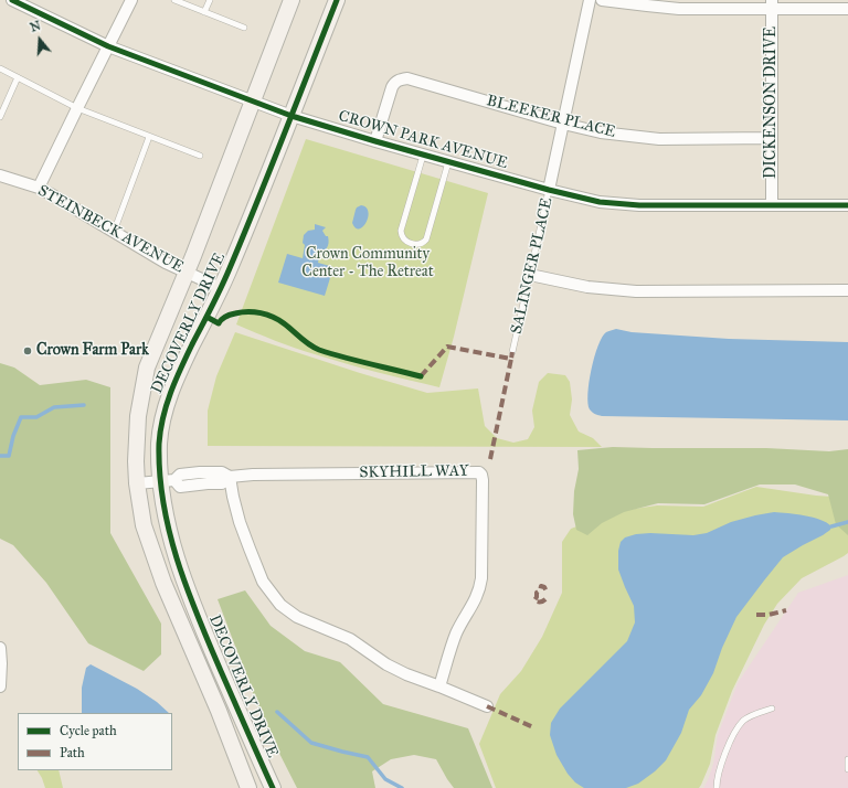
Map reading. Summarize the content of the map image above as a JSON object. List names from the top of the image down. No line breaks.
{"streets":{"street":["DICKENSON DRIVE","BLEEKER PLACE","CROWN PARK AVENUE","STEINBECK AVENUE","SALINGER PLACE","DECOVERLY DRIVE","SKYHILL WAY"]},"crossings":[["DICKENSON DRIVE","BLEEKER PLACE"],["DICKENSON DRIVE","CROWN PARK AVENUE"],["BLEEKER PLACE","CROWN PARK AVENUE"],["BLEEKER PLACE","SALINGER PLACE"],["CROWN PARK AVENUE","SALINGER PLACE"],["CROWN PARK AVENUE","DECOVERLY DRIVE"],["STEINBECK AVENUE","DECOVERLY DRIVE"],["DECOVERLY DRIVE","SKYHILL WAY"]],"parks":["Crown Community Center - The Retreat"],"places":["Crown Farm Park"],"legend":["Cycle path","Path"],"north":"top"}
